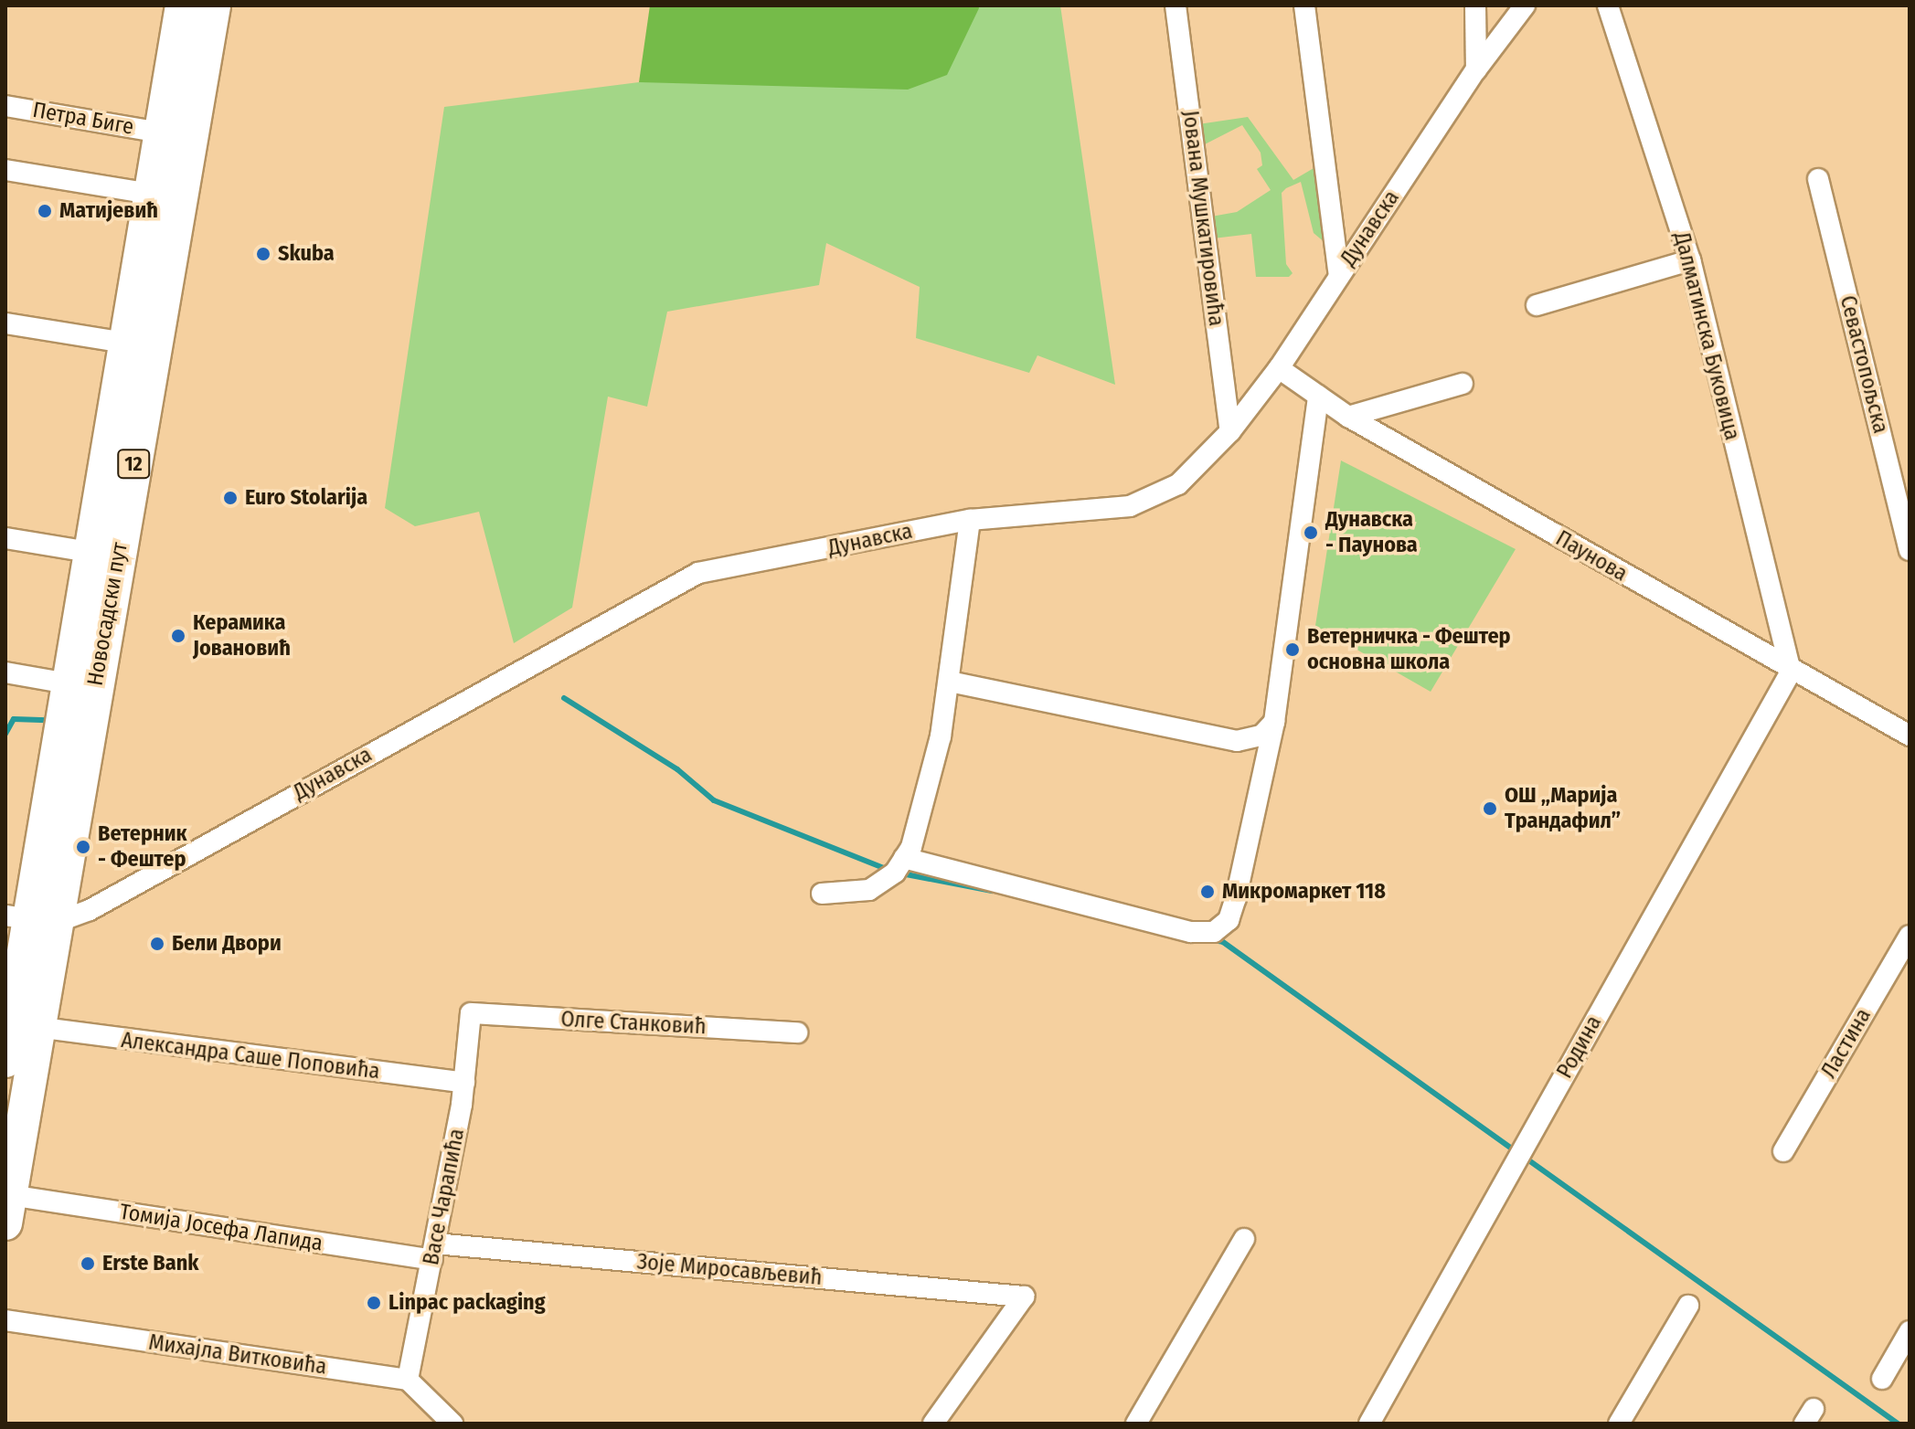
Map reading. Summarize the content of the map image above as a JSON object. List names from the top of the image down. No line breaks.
{"streets":{"main road":["12","Новосадски пут"],"street":["Петра Биге","Јована Мушкатировића","Дунавска","Далматинска Буковица","Севастопољска","Паунова","Олге Станковић","Ластина","Родина","Александра Саше Поповића","Васе Чарапића","Томија Јосефа Лапида","Зоје Миросављевић","Михајла Витковића"]},"crossings":[["Петра Биге","Новосадски пут"],["Јована Мушкатировића","Дунавска"],["Дунавска","Паунова"],["Дунавска","Новосадски пут"],["Далматинска Буковица","Паунова"],["Далматинска Буковица","Родина"],["Паунова","Родина"],["Новосадски пут","Александра Саше Поповића"],["Новосадски пут","Томија Јосефа Лапида"],["Олге Станковић","Васе Чарапића"],["Александра Саше Поповића","Васе Чарапића"],["Васе Чарапића","Томија Јосефа Лапида"],["Васе Чарапића","Зоје Миросављевић"],["Васе Чарапића","Михајла Витковића"],["Томија Јосефа Лапида","Зоје Миросављевић"]],"places":["Матијевић","Skuba","Euro Stolarija","Дунавска - Паунова","Керамика Јовановић","Ветерничка - Фештер основна школа","ОШ „Марија Трандафил”","Ветерник - Фештер","Микромаркет 118","Бели Двори","Erste Bank","Linpac packaging"]}
